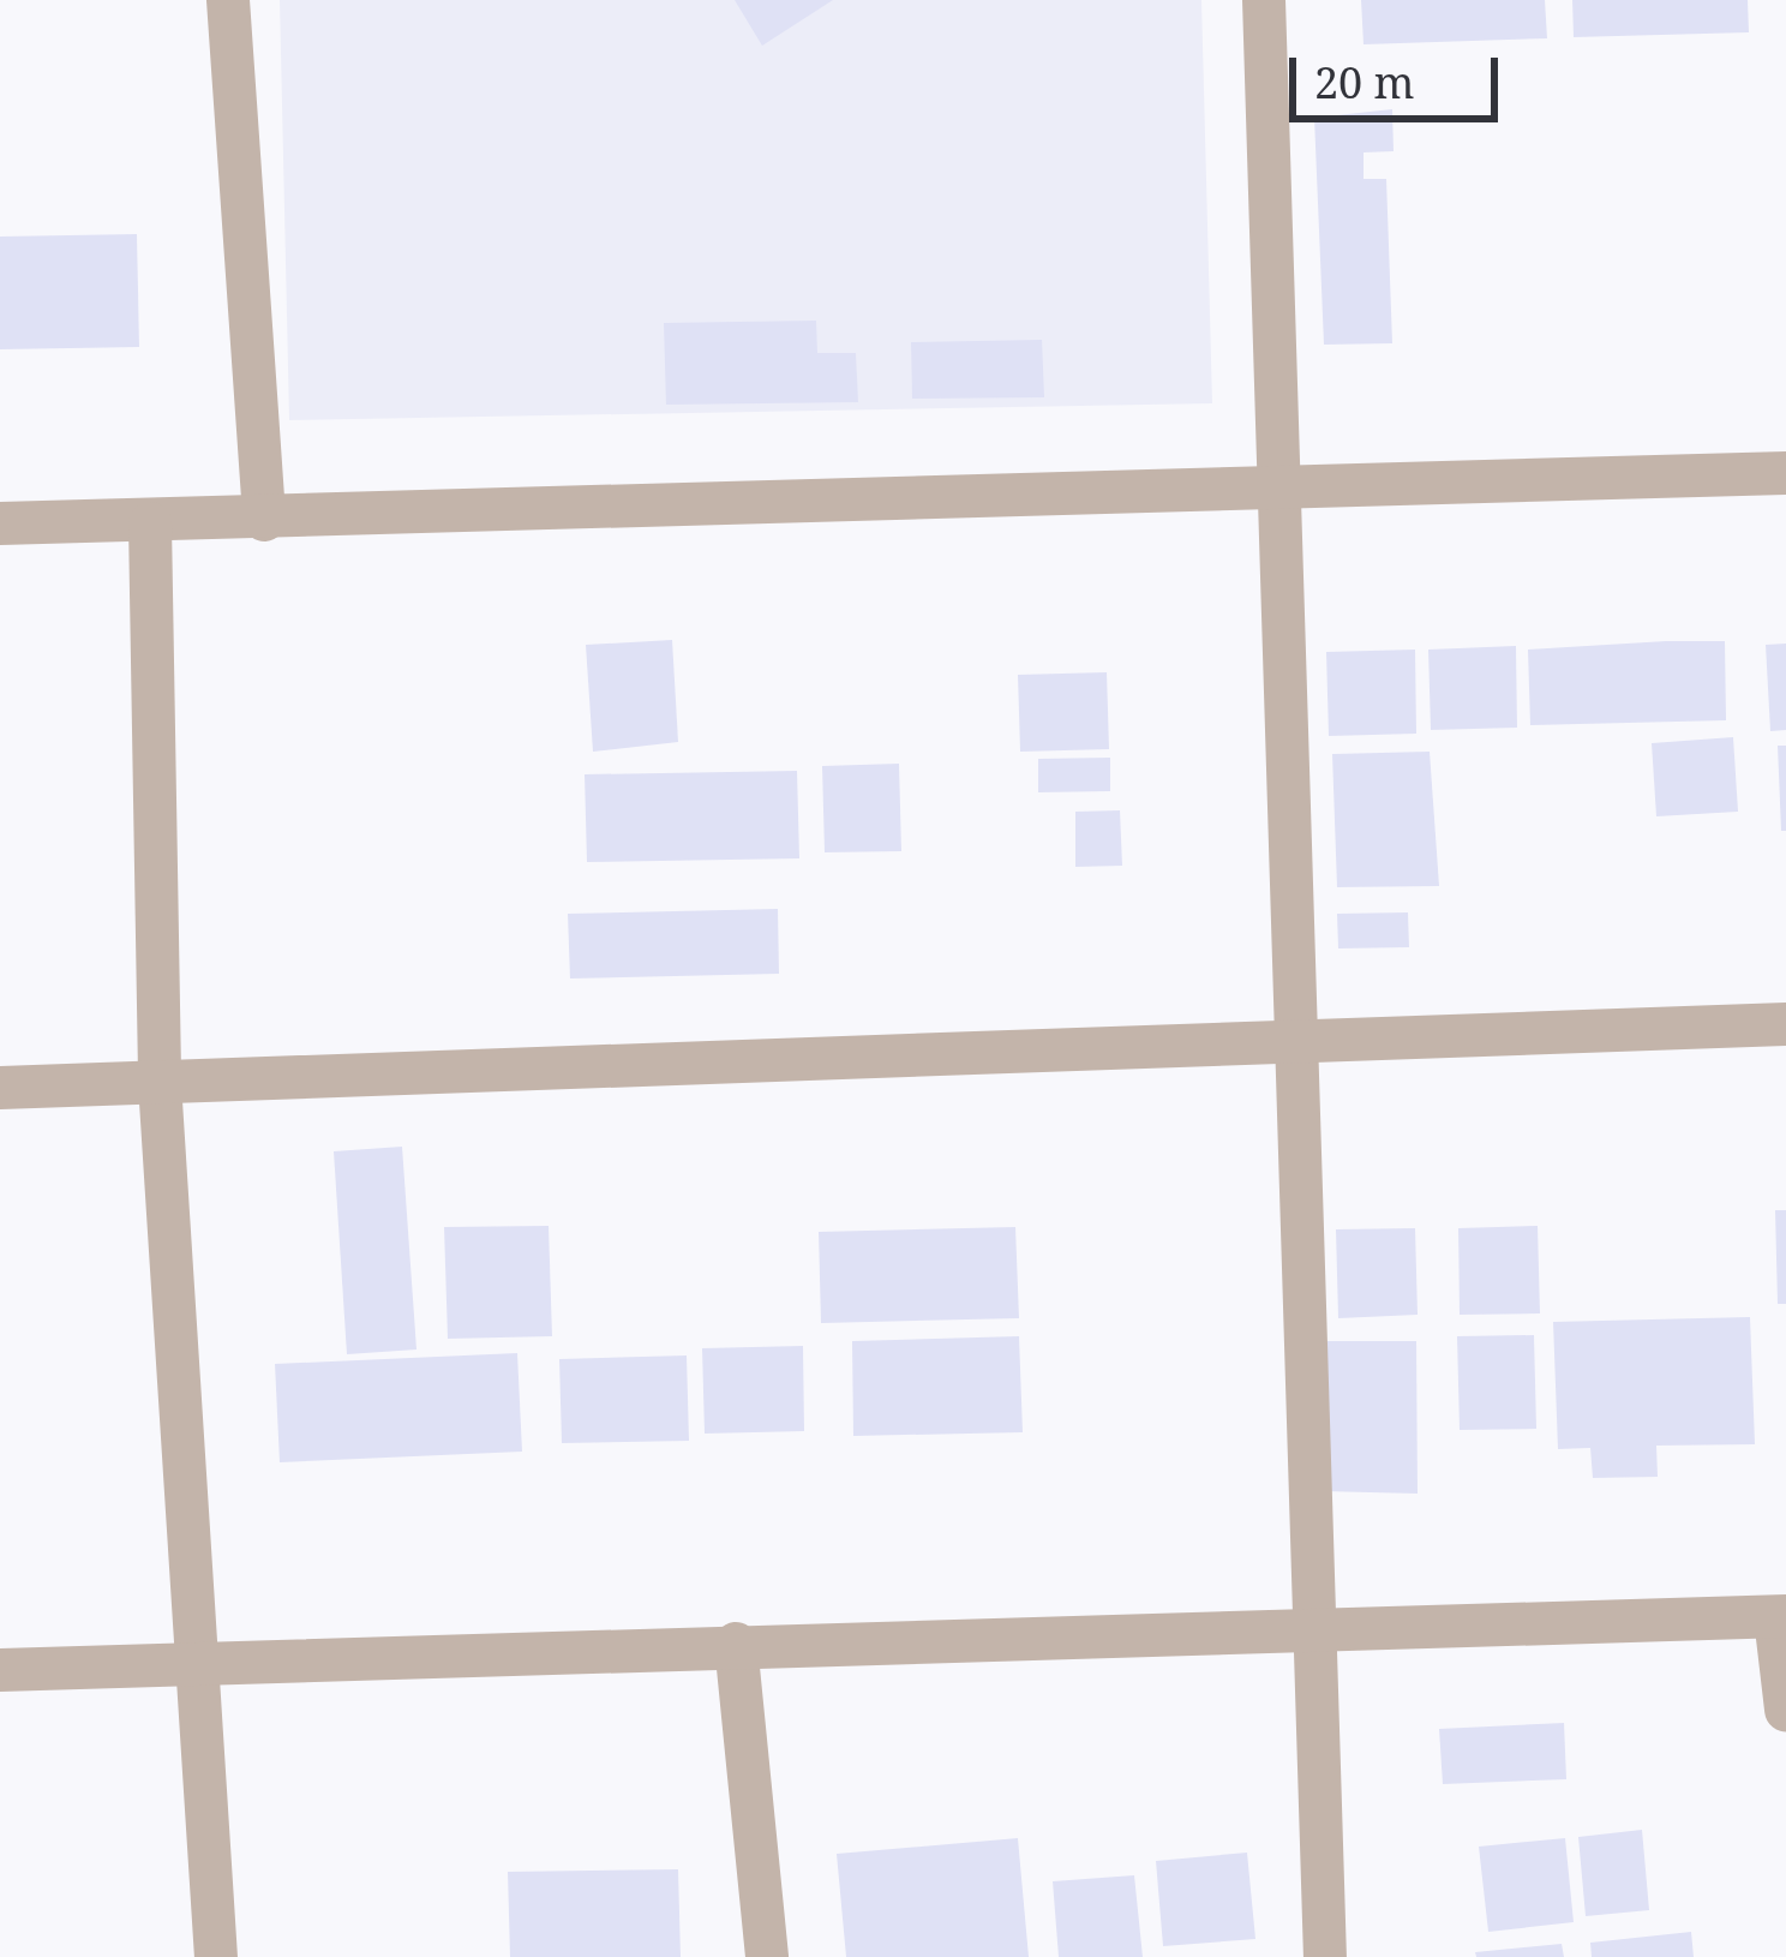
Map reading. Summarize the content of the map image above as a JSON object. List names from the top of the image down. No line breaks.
{"scale_bar":"20 m"}
